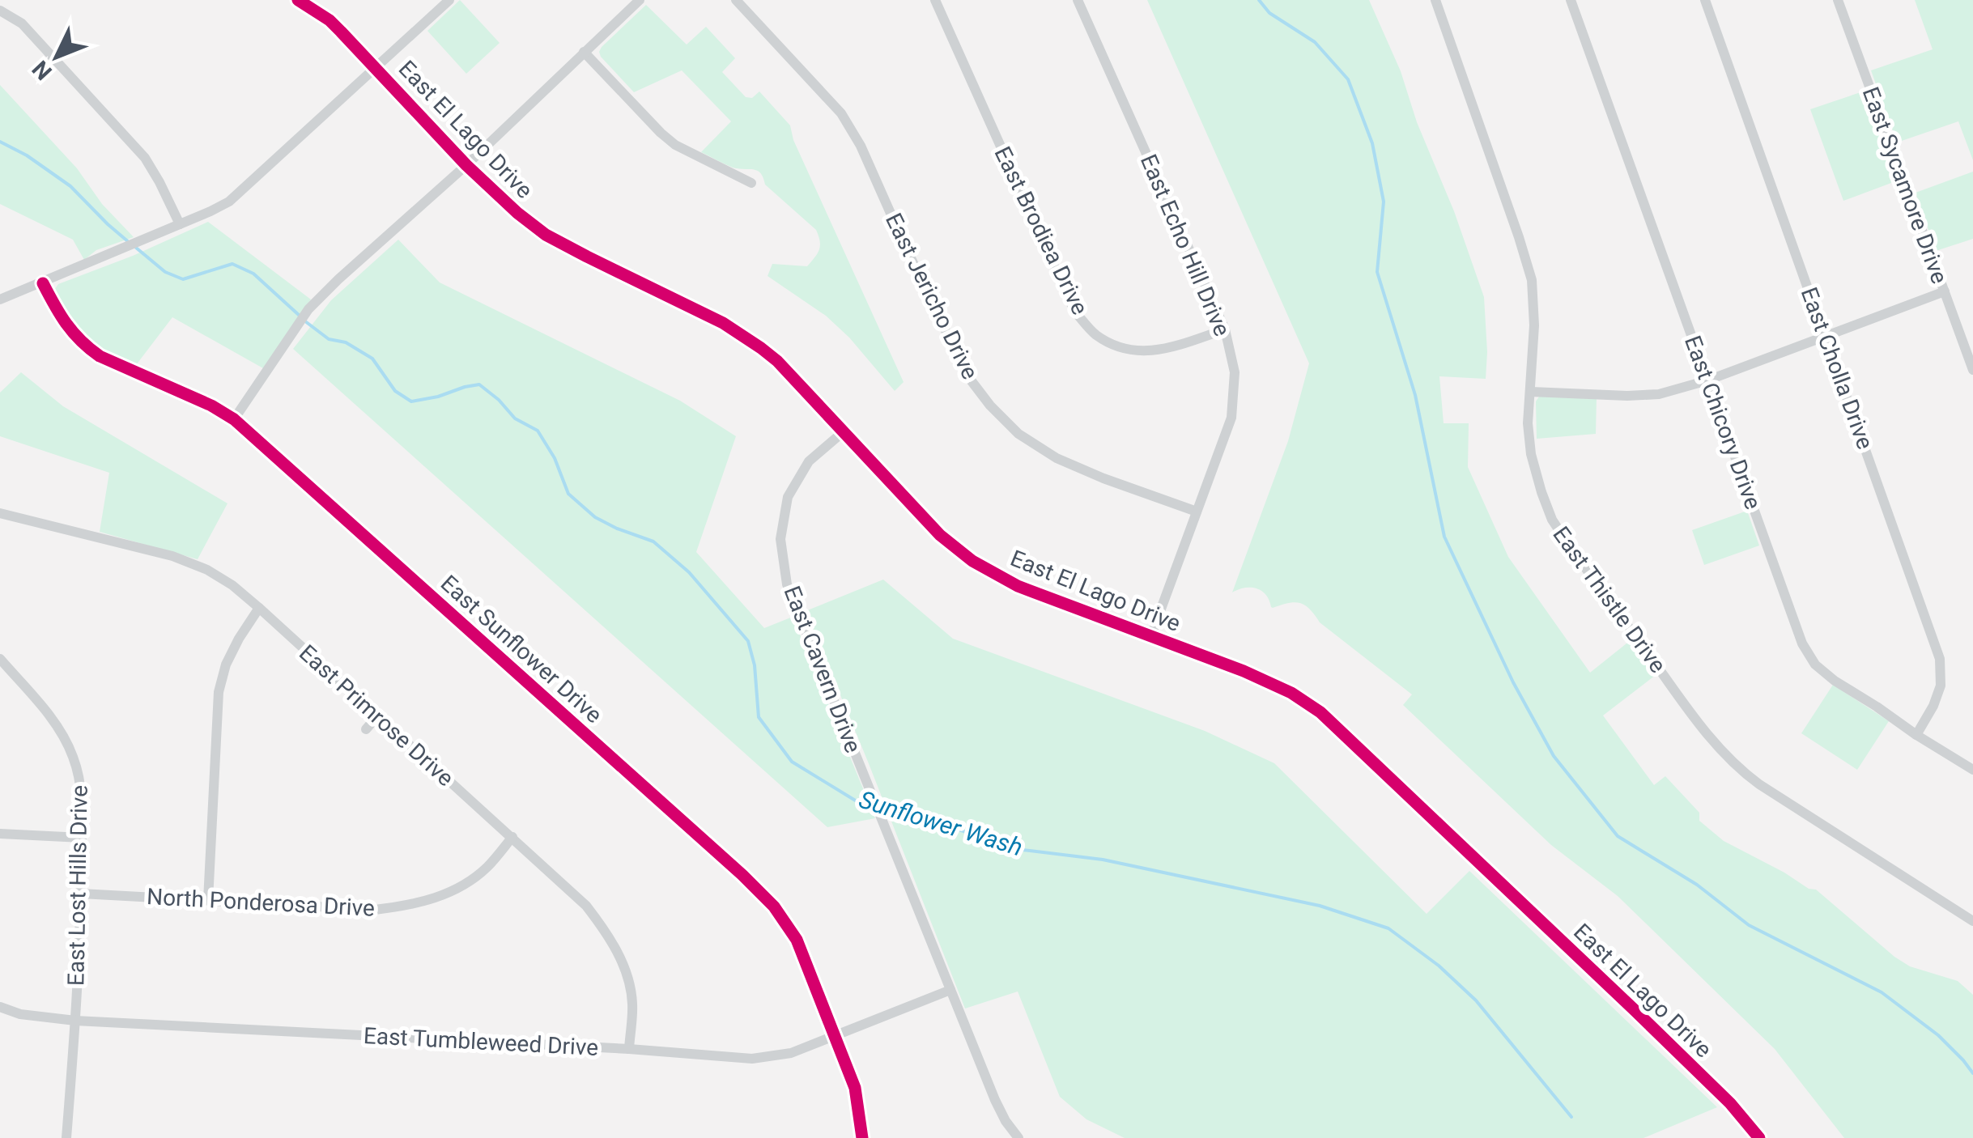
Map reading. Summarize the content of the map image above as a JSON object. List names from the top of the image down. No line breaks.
{"streets":{"street":["East El Lago Drive","East Sycamore Drive","East Brodiea Drive","East Echo Hill Drive","East Jericho Drive","East Cholla Drive","East Chicory Drive","East Thistle Drive","East Sunflower Drive","East Cavern Drive","East Primrose Drive","East Lost Hills Drive","North Ponderosa Drive","East Tumbleweed Drive"]},"crossings":[["East El Lago Drive","East Echo Hill Drive"],["East El Lago Drive","East Cavern Drive"],["East Brodiea Drive","East Echo Hill Drive"],["East Echo Hill Drive","East Jericho Drive"],["East Cholla Drive","East Chicory Drive"],["East Sunflower Drive","East Tumbleweed Drive"],["East Cavern Drive","East Tumbleweed Drive"],["East Primrose Drive","North Ponderosa Drive"],["East Primrose Drive","East Tumbleweed Drive"],["East Lost Hills Drive","North Ponderosa Drive"],["East Lost Hills Drive","East Tumbleweed Drive"]],"water":["Sunflower Wash"],"north":"bottom left"}
